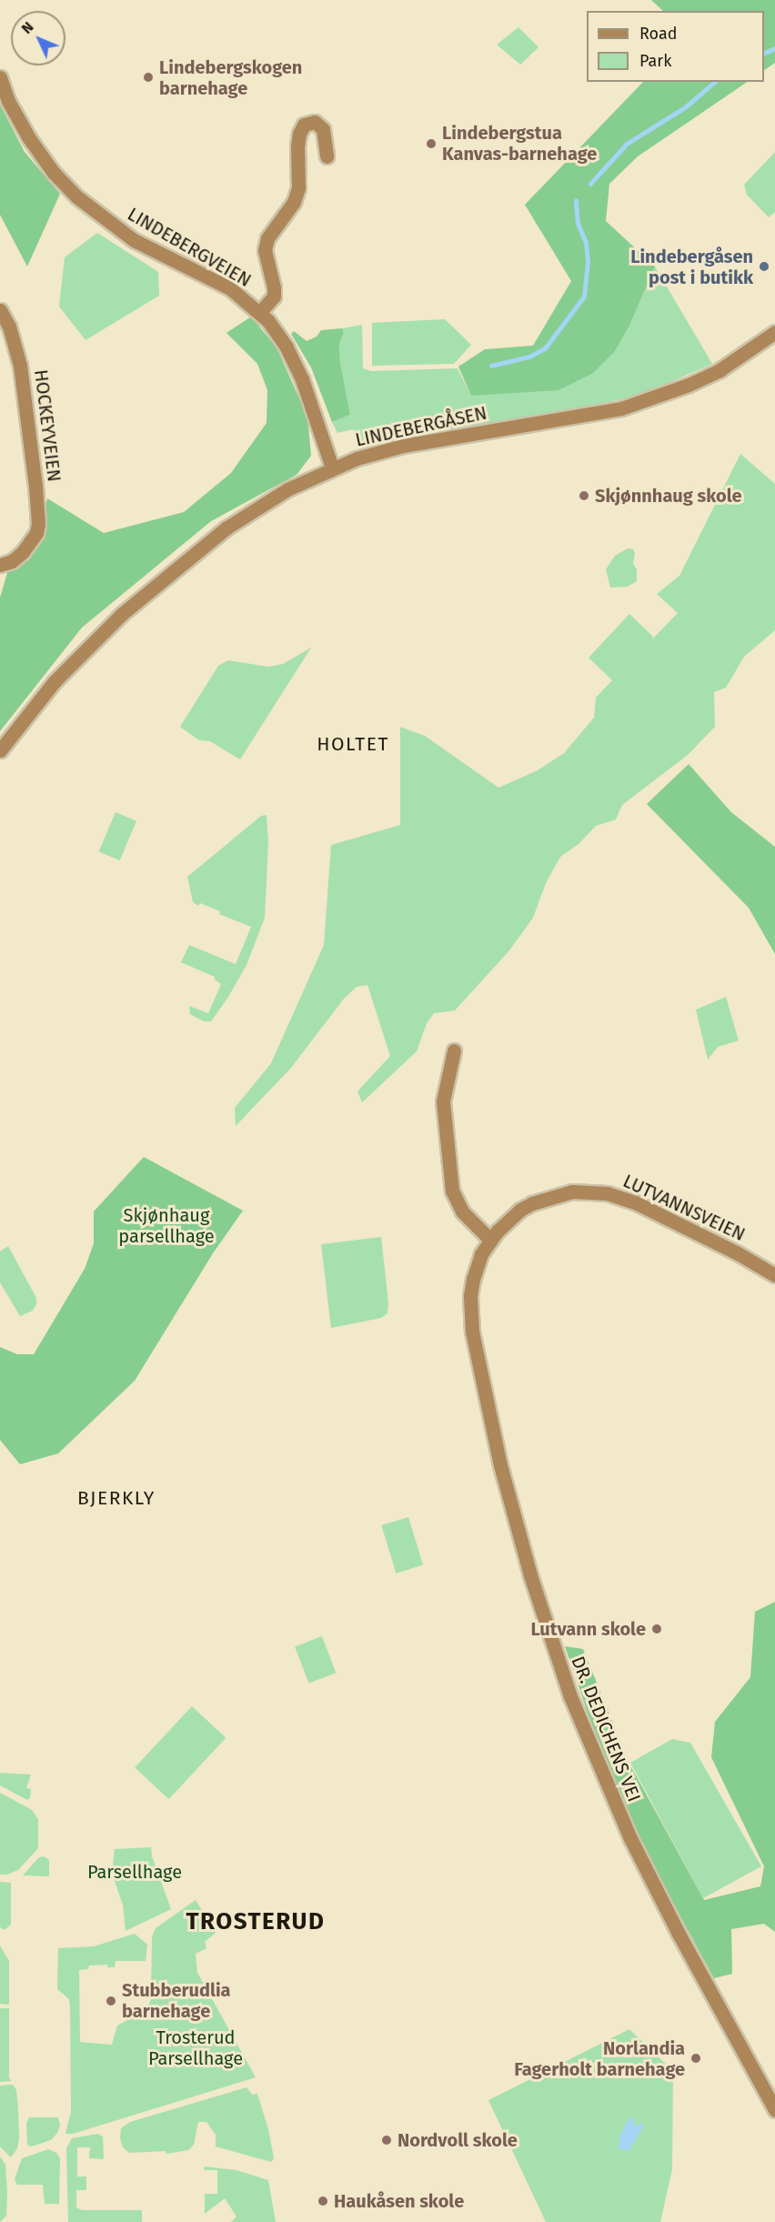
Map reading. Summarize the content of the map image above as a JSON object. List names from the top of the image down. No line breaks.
{"streets":{"street":["LINDEBERGVEIEN","HOCKEYVEIEN","LINDEBERGÅSEN","LUTVANNSVEIEN","DR. DEDICHENS VEI"]},"crossings":[["LINDEBERGVEIEN","LINDEBERGÅSEN"],["LUTVANNSVEIEN","DR. DEDICHENS VEI"]],"districts":["HOLTET","BJERKLY","TROSTERUD"],"parks":["Skjønhaug parsellhage","Parsellhage","Trosterud Parsellhage"],"places":["Lindebergskogen barnehage","Lindebergstua Kanvas-barnehage","Lindebergåsen post i butikk","Skjønnhaug skole","Lutvann skole","Stubberudlia barnehage","Norlandia Fagerholt barnehage","Nordvoll skole","Haukåsen skole"],"legend":["Road","Park"],"north":"top left"}
